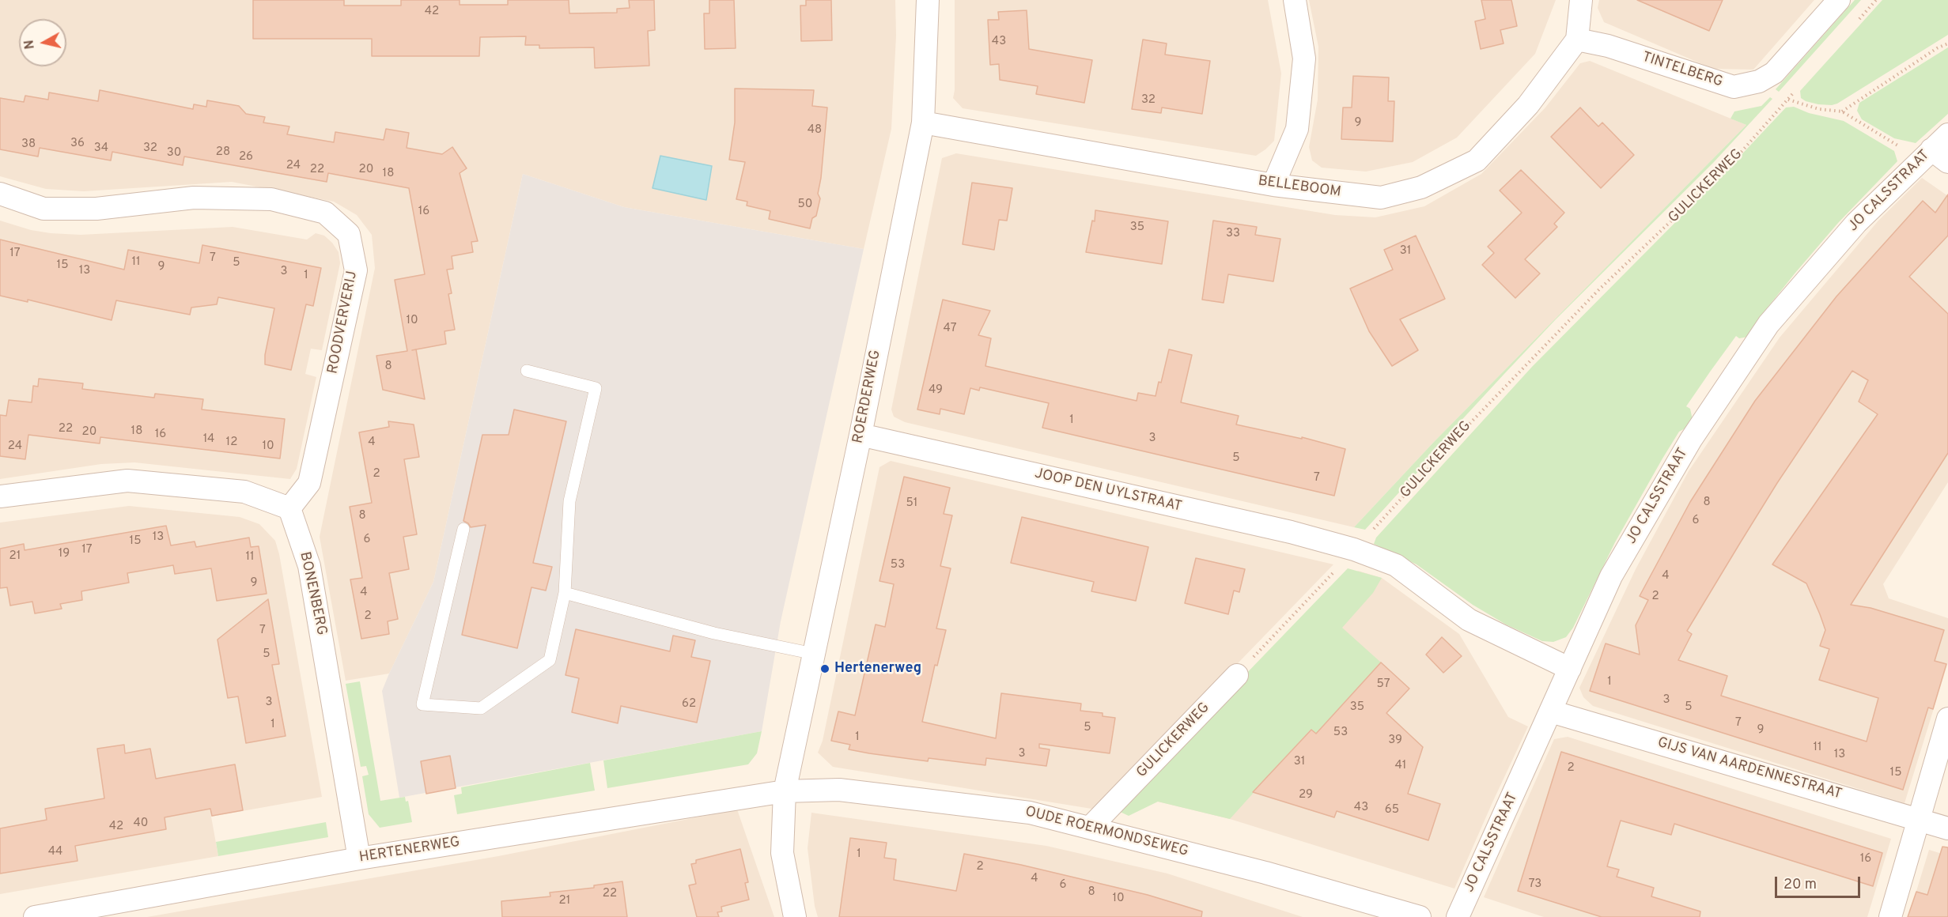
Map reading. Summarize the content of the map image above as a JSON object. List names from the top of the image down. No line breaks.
{"streets":{"street":["TINTELBERG","GULICKERWEG","BELLEBOOM","JO CALSSTRAAT","ROODVERVERIJ","ROERDERWEG","JOOP DEN UYLSTRAAT","BONENBERG","GIJS VAN AARDENNESTRAAT","OUDE ROERMONDSEWEG","HERTENERWEG"]},"crossings":[["TINTELBERG","BELLEBOOM"],["GULICKERWEG","JOOP DEN UYLSTRAAT"],["GULICKERWEG","OUDE ROERMONDSEWEG"],["BELLEBOOM","ROERDERWEG"],["JO CALSSTRAAT","GIJS VAN AARDENNESTRAAT"],["ROODVERVERIJ","BONENBERG"],["ROERDERWEG","JOOP DEN UYLSTRAAT"],["ROERDERWEG","OUDE ROERMONDSEWEG"],["ROERDERWEG","HERTENERWEG"],["BONENBERG","HERTENERWEG"],["OUDE ROERMONDSEWEG","HERTENERWEG"]],"places":["Hertenerweg"],"house_numbers":["42","43","32","9","48","36","38","34","32","28","30","26","24","22","20","18","50","16","35","33","31","17","7","11","5","15","9","13","3","1","10","47","8","49","1","22","18","20","16","3","14","12","4","24","10","5","2","7","8","51","8","6","13","6","15","17","19","21","11","53","4","9","4","2","2","7","5","1","57","3","3","62","35","5","7","1","5","9","53","1","39","11","3","13","31","41","2","15","29","43","65","40","42","44","1","16","2","4","73","6","8","22","10","21"],"scale_bar":"20 m","north":"left"}
